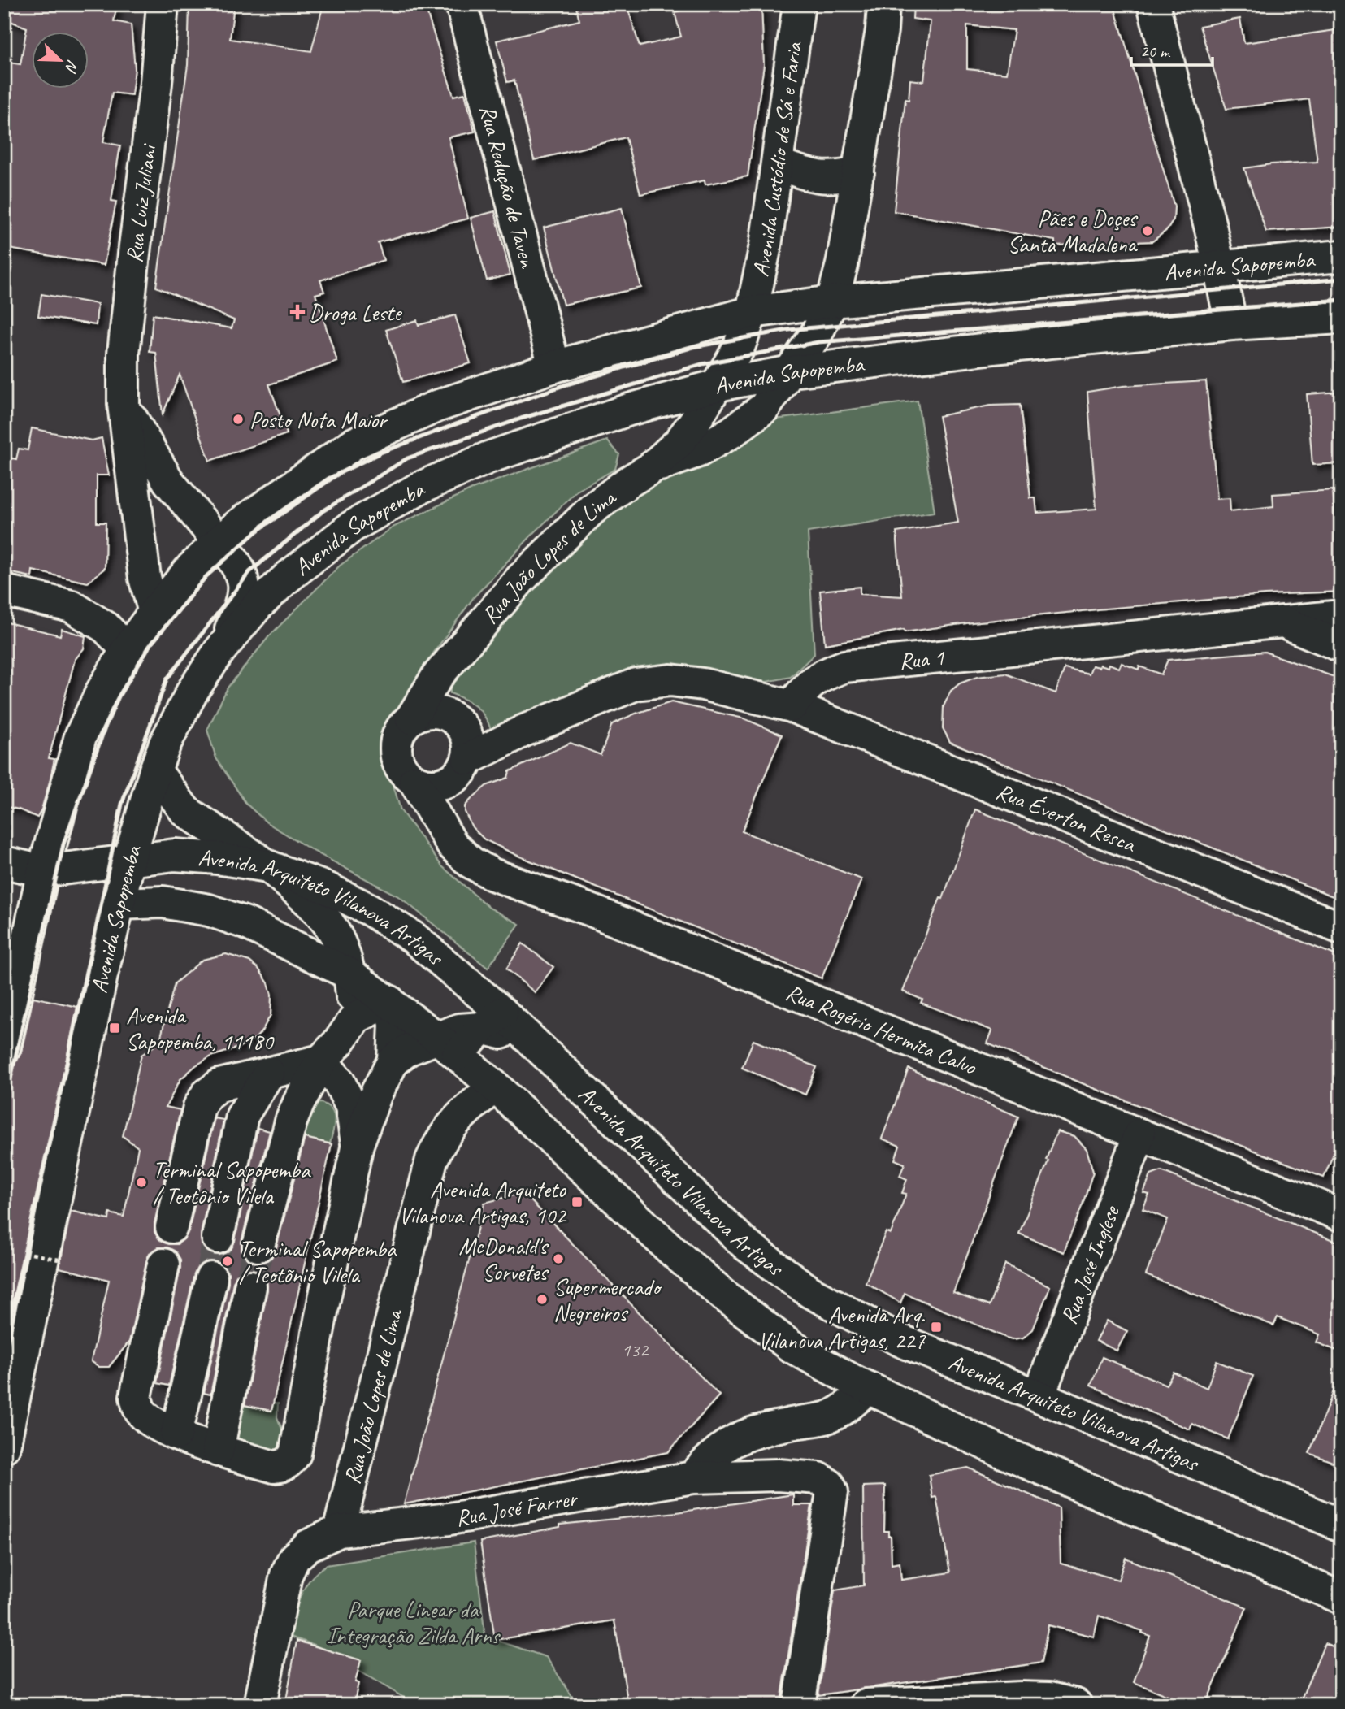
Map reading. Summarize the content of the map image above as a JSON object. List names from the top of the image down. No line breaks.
{"streets":{"street":["Avenida Custódio de Sá e Faria","Rua Redução de Taven","Rua Luiz Juliani","Avenida Sapopemba","Rua João Lopes de Lima","Rua 1","Rua Éverton Resca","Avenida Arquiteto Vilanova Artigas","Rua Rogério Hermita Calvo","Rua José Inglese","Rua José Farrer"]},"crossings":[["Avenida Custódio de Sá e Faria","Avenida Sapopemba"],["Avenida Custódio de Sá e Faria","Rua João Lopes de Lima"],["Rua Redução de Taven","Avenida Sapopemba"],["Rua Luiz Juliani","Avenida Sapopemba"],["Avenida Sapopemba","Rua João Lopes de Lima"],["Avenida Sapopemba","Avenida Arquiteto Vilanova Artigas"],["Rua João Lopes de Lima","Avenida Arquiteto Vilanova Artigas"],["Rua João Lopes de Lima","Rua Rogério Hermita Calvo"],["Rua João Lopes de Lima","Rua José Farrer"],["Rua 1","Rua Éverton Resca"],["Avenida Arquiteto Vilanova Artigas","Rua José Inglese"],["Rua Rogério Hermita Calvo","Rua José Inglese"]],"parks":["Parque Linear da Integração Zilda Arns"],"places":{"other":["Pães e Doçes Santa Madalena","Posto Nota Maior","Terminal Sapopemba / Teotônio Vilela","McDonald's Sorvetes","Terminal Sapopemba / Teotõnio Vilela","Supermercado Negreiros"],"health":["Droga Leste"],"transit":["Avenida Sapopemba, 11180","Avenida Arquiteto Vilanova Artigas, 102","Avenida Arq. Vilanova Artigas, 227"]},"house_numbers":["132"],"scale_bar":"20 m","north":"bottom right"}
